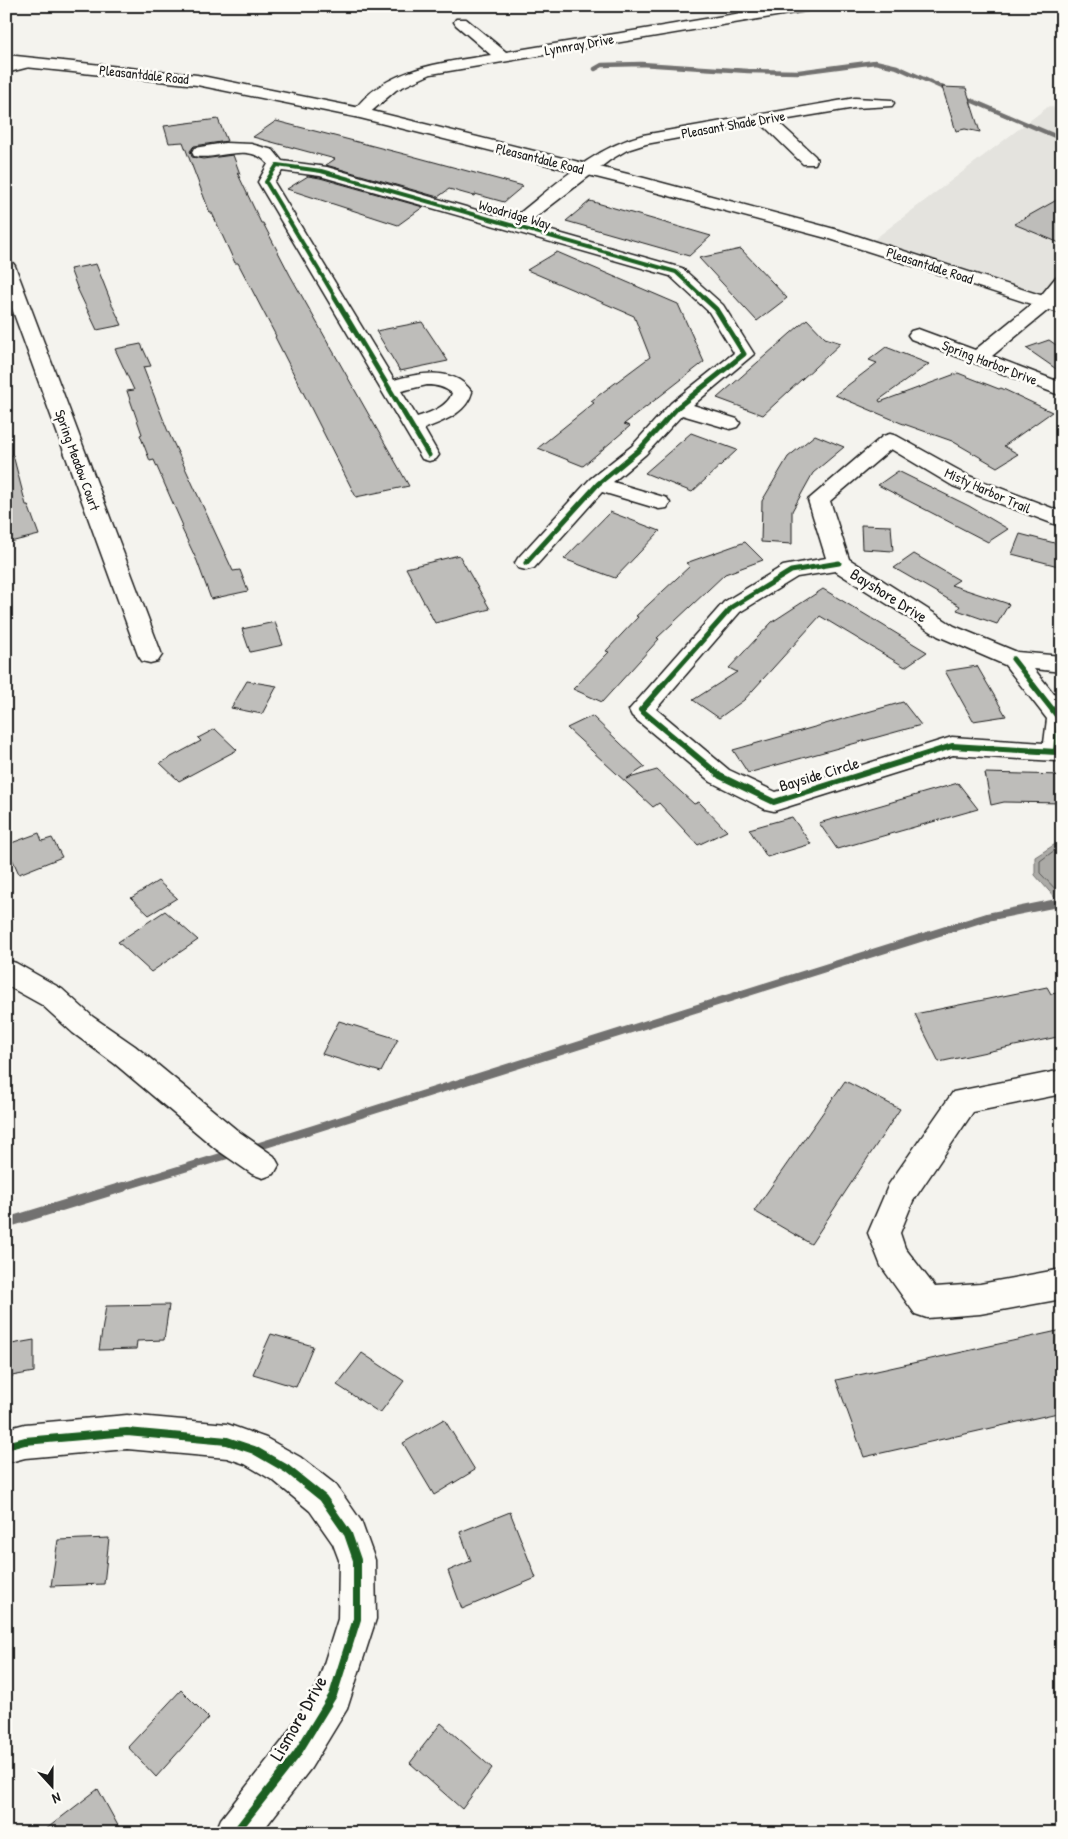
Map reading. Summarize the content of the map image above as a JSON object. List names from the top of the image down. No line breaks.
{"streets":{"street":["Lynnray Drive","Pleasantdale Road","Pleasant Shade Drive","Woodridge Way","Spring Harbor Drive","Spring Meadow Court","Misty Harbor Trail","Bayshore Drive","Bayside Circle","Lismore Drive"]},"crossings":[["Lynnray Drive","Pleasantdale Road"],["Pleasantdale Road","Pleasant Shade Drive"],["Pleasantdale Road","Woodridge Way"],["Pleasant Shade Drive","Woodridge Way"],["Misty Harbor Trail","Bayshore Drive"],["Bayshore Drive","Bayside Circle"]],"north":"bottom"}
